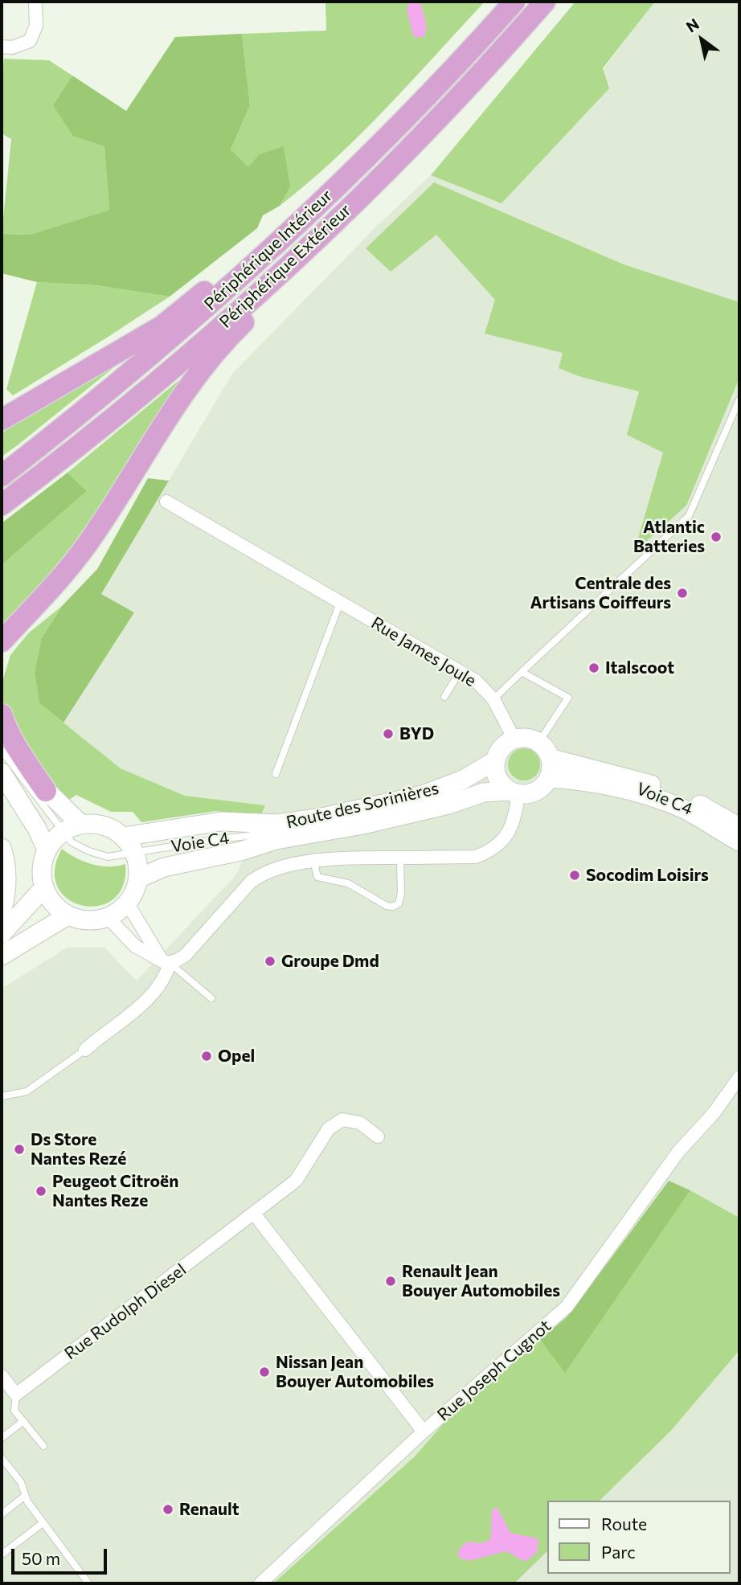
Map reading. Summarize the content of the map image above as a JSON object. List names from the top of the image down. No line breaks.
{"streets":{"highway":["Périphérique Intérieur","Périphérique Extérieur"],"main road":["Route des Sorinières"],"street":["Rue James Joule","Rue Rudolph Diesel","Rue Joseph Cugnot"],"lane":["Voie C4"]},"crossings":[["Rue James Joule","Route des Sorinières"],["Voie C4","Route des Sorinières"]],"places":["Atlantic Batteries","Centrale des Artisans Coiffeurs","Italscoot","BYD","Socodim Loisirs","Groupe Dmd","Opel","Ds Store Nantes Rezé","Peugeot Citroën Nantes Reze","Renault Jean Bouyer Automobiles","Nissan Jean Bouyer Automobiles","Renault"],"legend":["Route","Parc"],"scale_bar":"50 m","north":"top left"}
